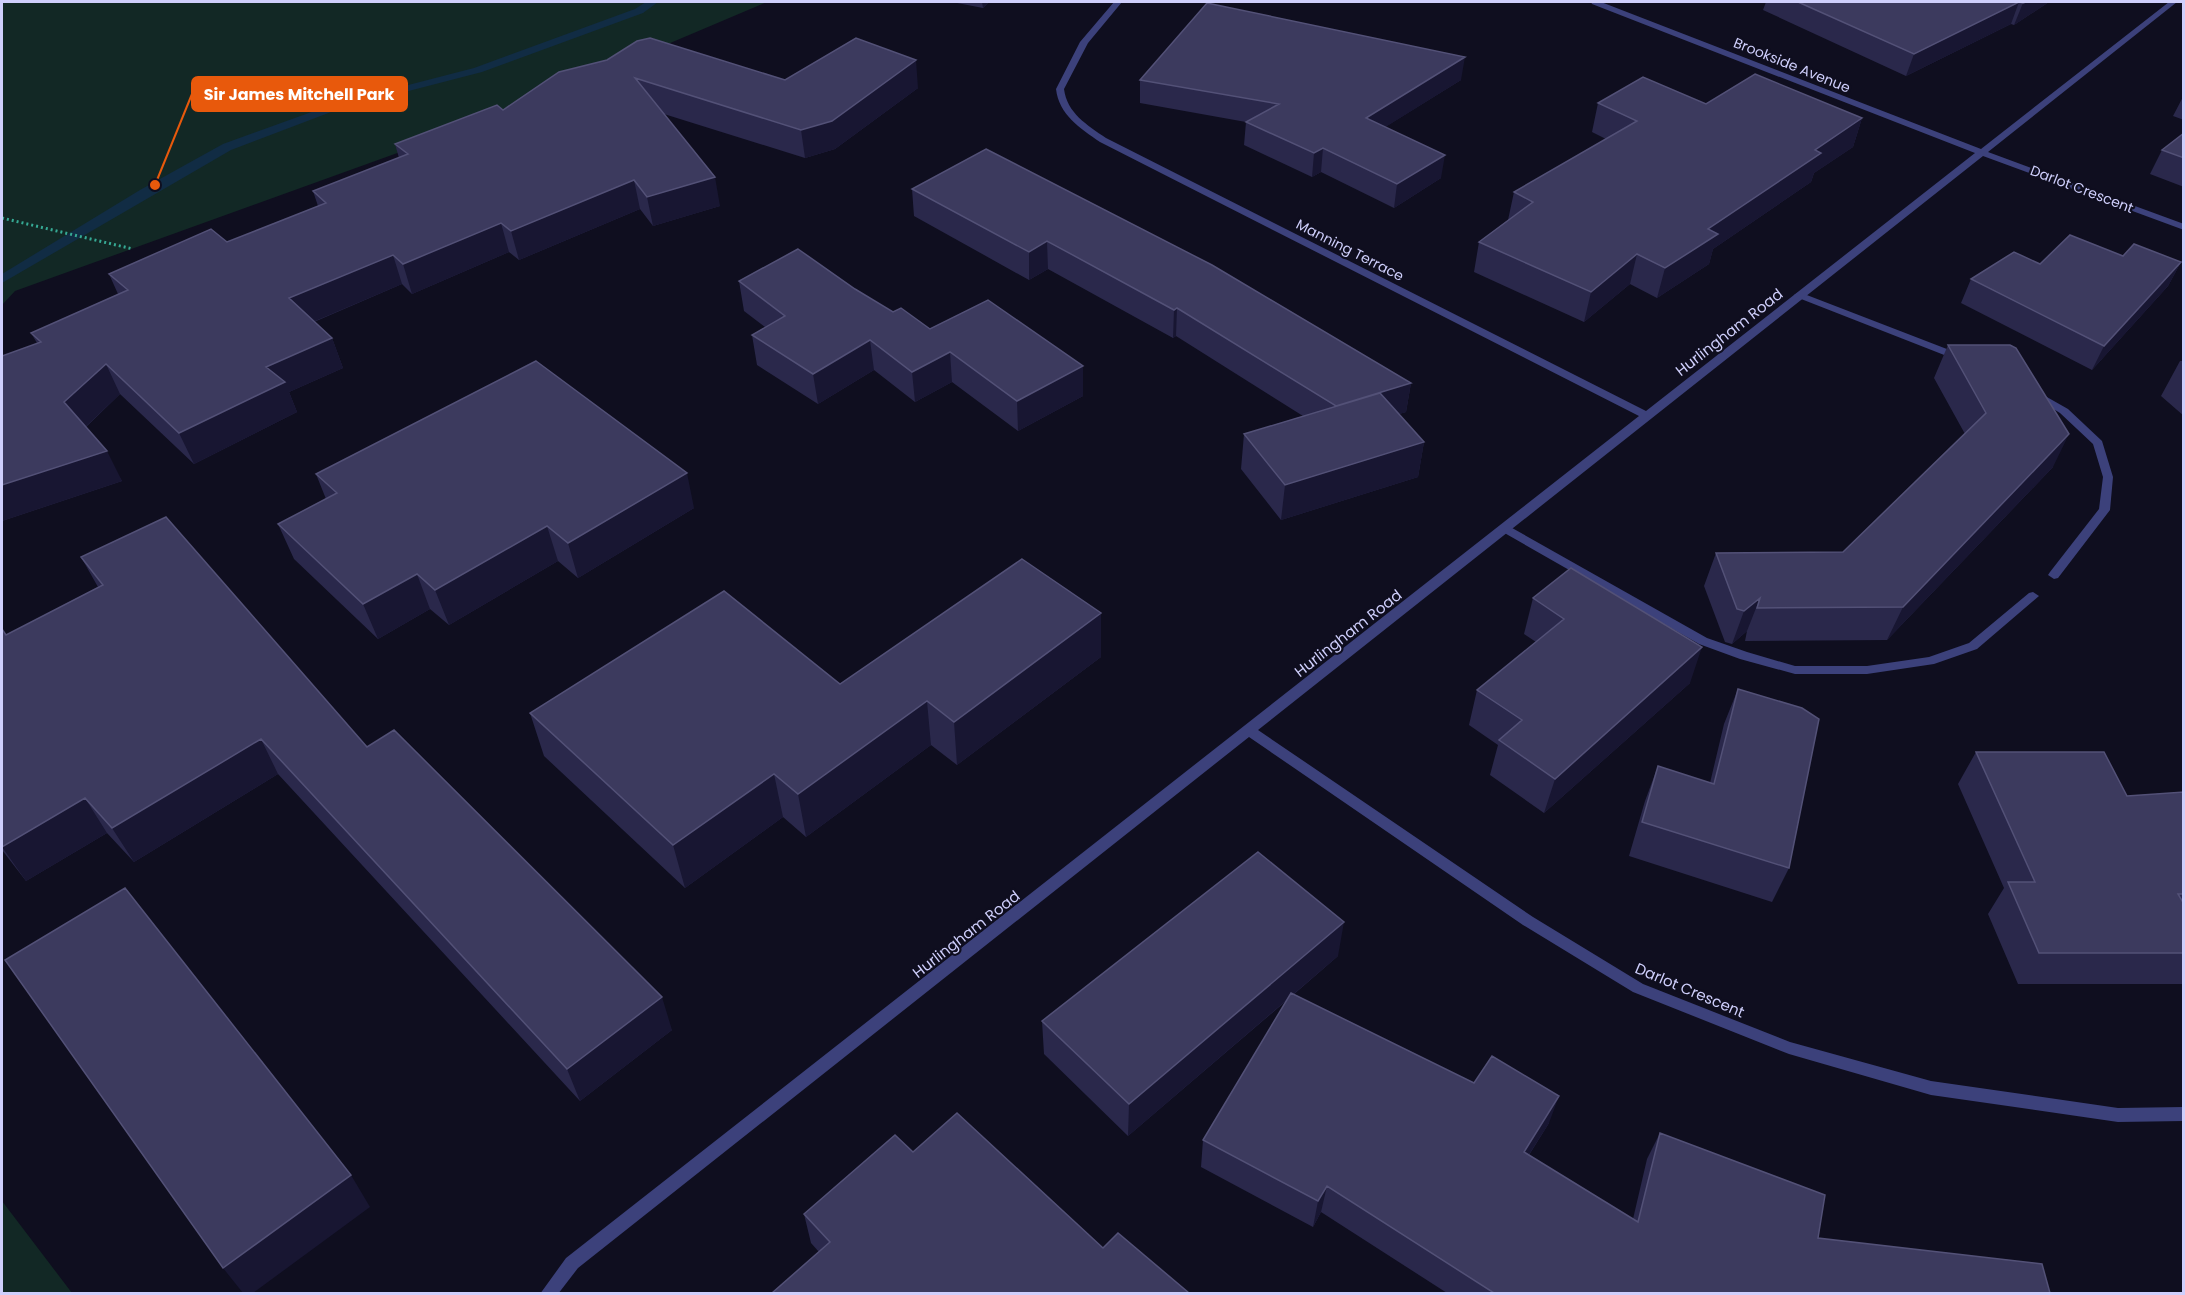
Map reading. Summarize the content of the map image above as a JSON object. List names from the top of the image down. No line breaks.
{"streets":{"street":["Brookside Avenue","Darlot Crescent","Manning Terrace","Hurlingham Road"]},"crossings":[["Brookside Avenue","Darlot Crescent"],["Brookside Avenue","Hurlingham Road"],["Darlot Crescent","Hurlingham Road"],["Manning Terrace","Hurlingham Road"]],"places":["Sir James Mitchell Park"]}
